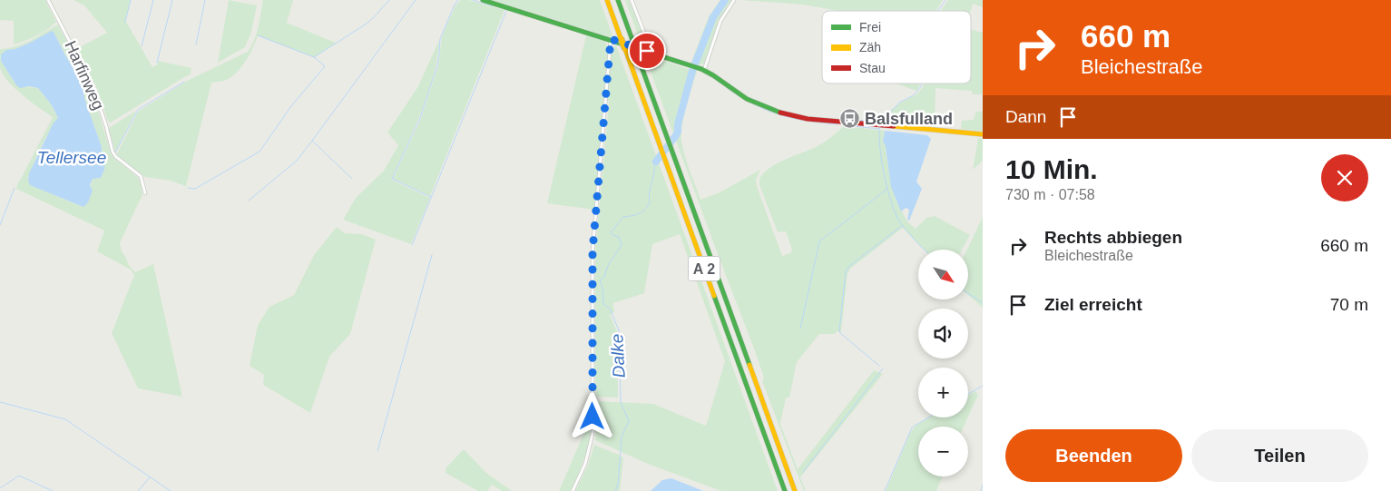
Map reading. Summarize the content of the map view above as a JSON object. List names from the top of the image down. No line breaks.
{"streets":{"main road":["A 2"],"street":["Harfinweg"]},"water":["Tellersee","Dalke"],"places":{"bus stop":["Balsfulland"]},"legend":["Frei","Zäh","Stau"],"north":"bottom right","page":{"turn":["660 m","Bleichestraße"],"then":"Dann","heading":["10 Min.","730 m · 07:58"],"list":[{"name":"Rechts abbiegen","note":"Bleichestraße","value":"660 m"},{"name":"Ziel erreicht","value":"70 m"}],"map_buttons":["+","−"],"buttons":["Beenden","Teilen"]}}
